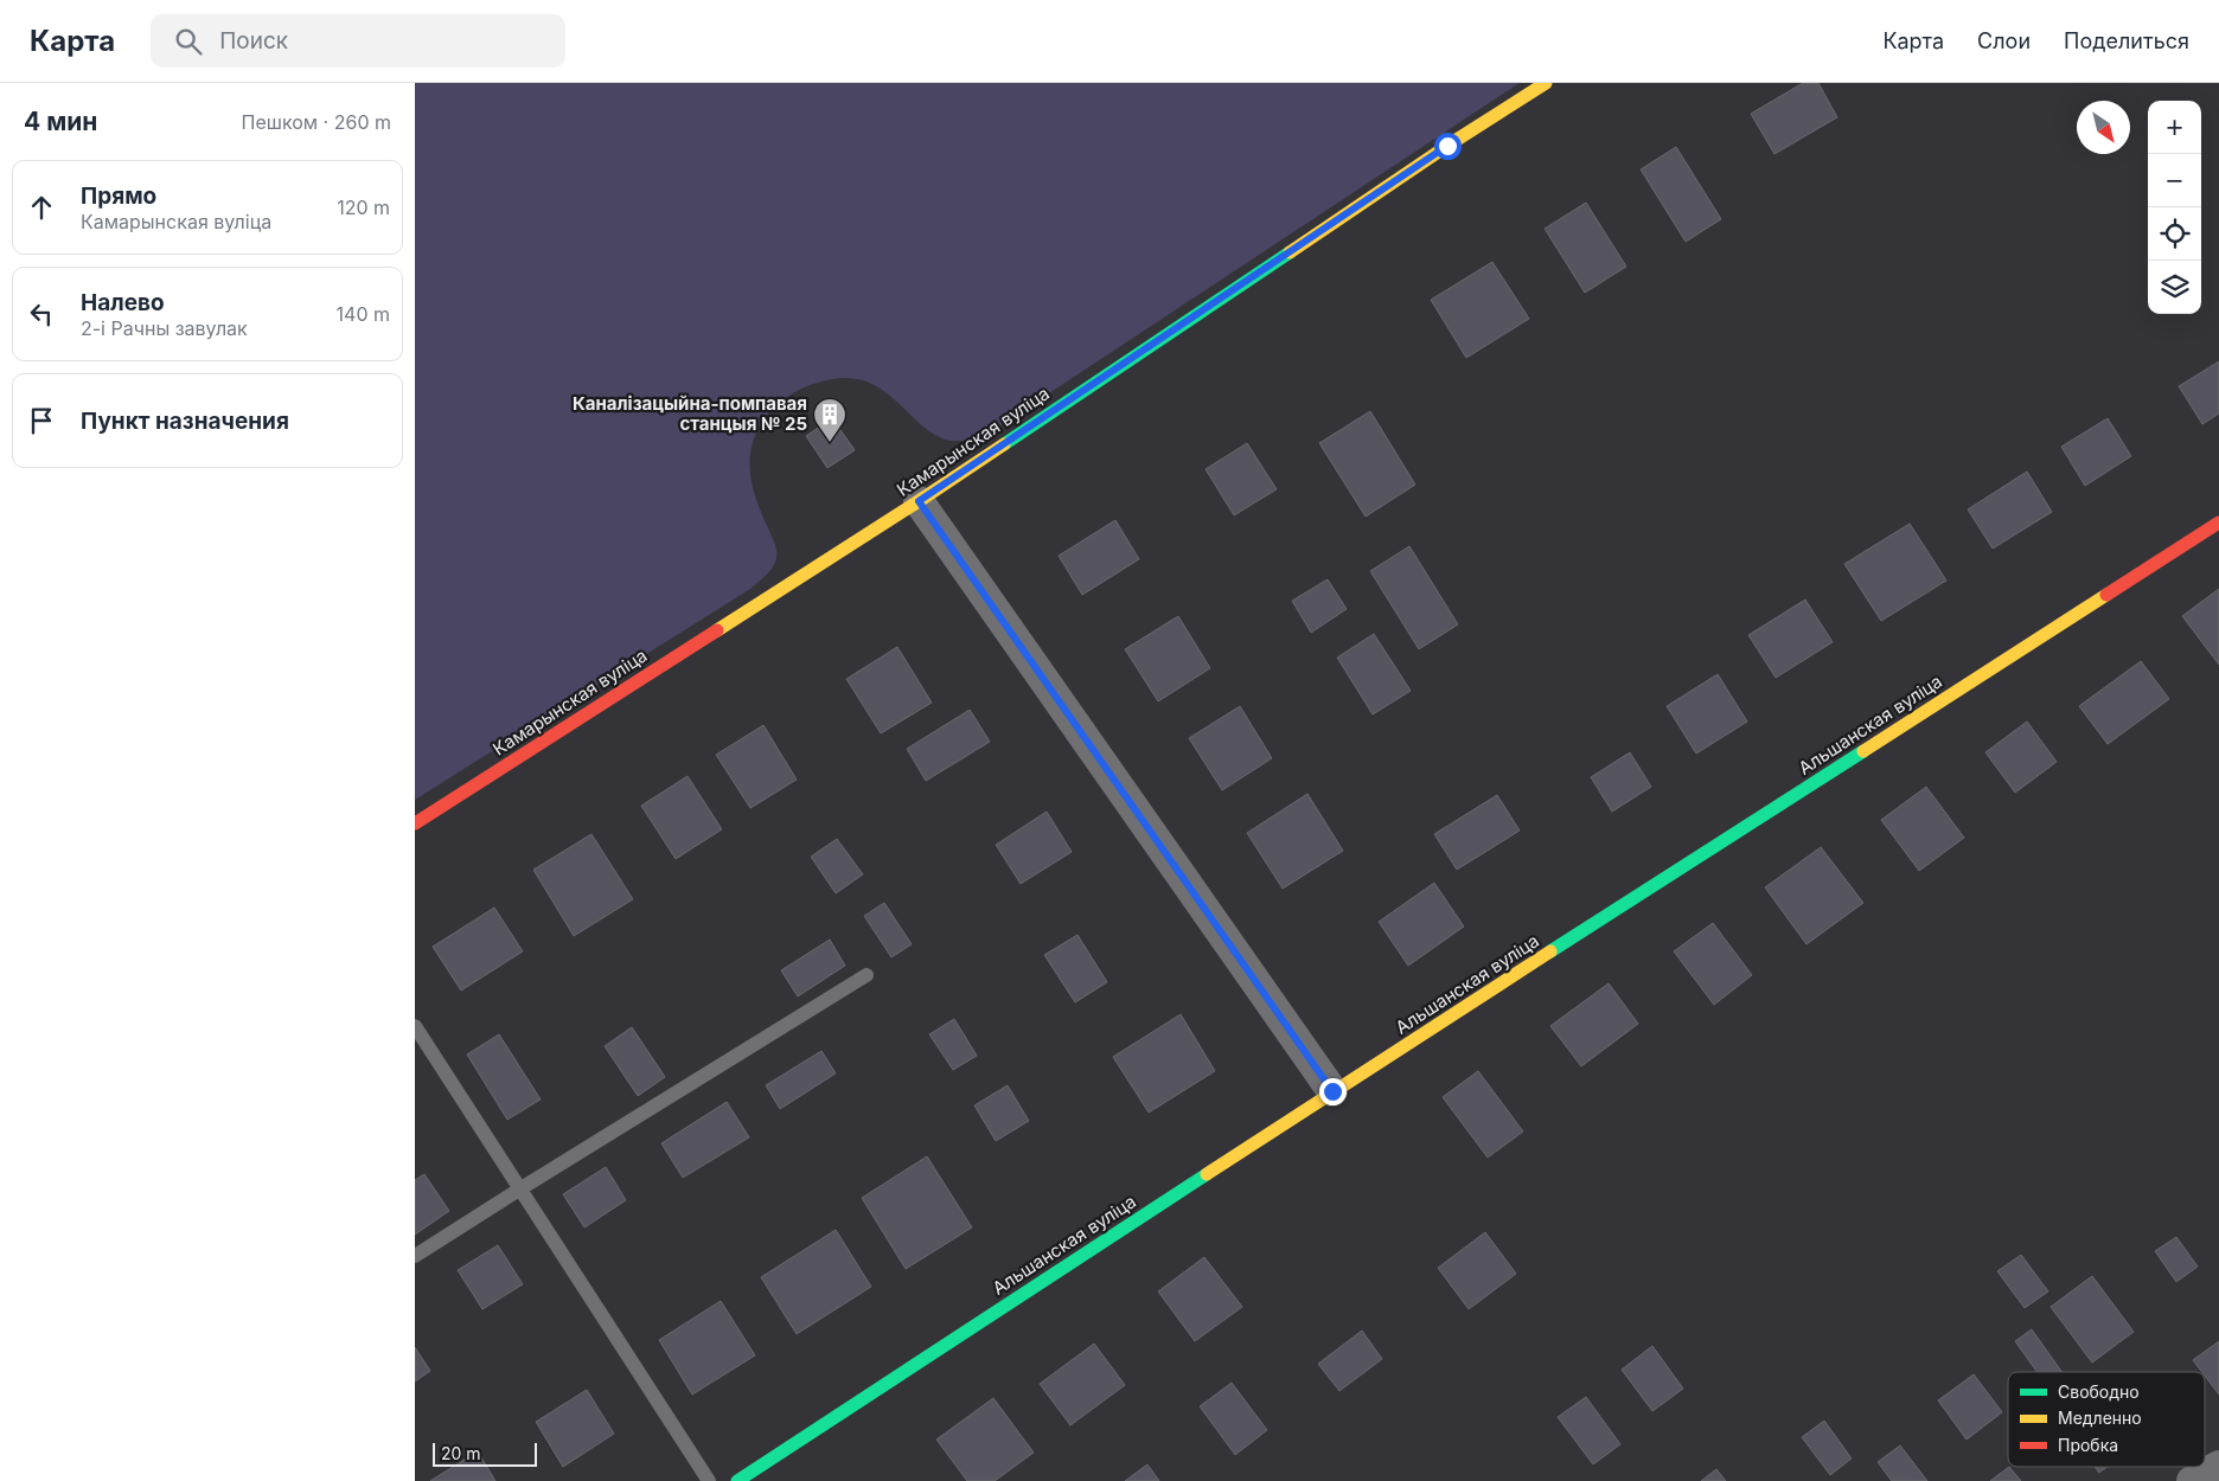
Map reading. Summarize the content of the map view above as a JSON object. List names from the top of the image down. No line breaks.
{"streets":{"street":["Камарынская вуліца","Альшанская вуліца"]},"places":{"building":["Каналізацыйна-помпавая станцыя № 25"]},"legend":["Свободно","Медленно","Пробка"],"scale_bar":"20 m","north":"bottom right","page":{"header":"Карта","search":"Поиск","nav":["Карта","Слои","Поделиться"],"heading":["4 мин","Пешком · 260 m"],"map_buttons":["+","−"],"list":[["Прямо","Камарынская вуліца","120 m"],["Налево","2-і Рачны завулак","140 m"],"Пункт назначения"],"scale":"20 m"}}
